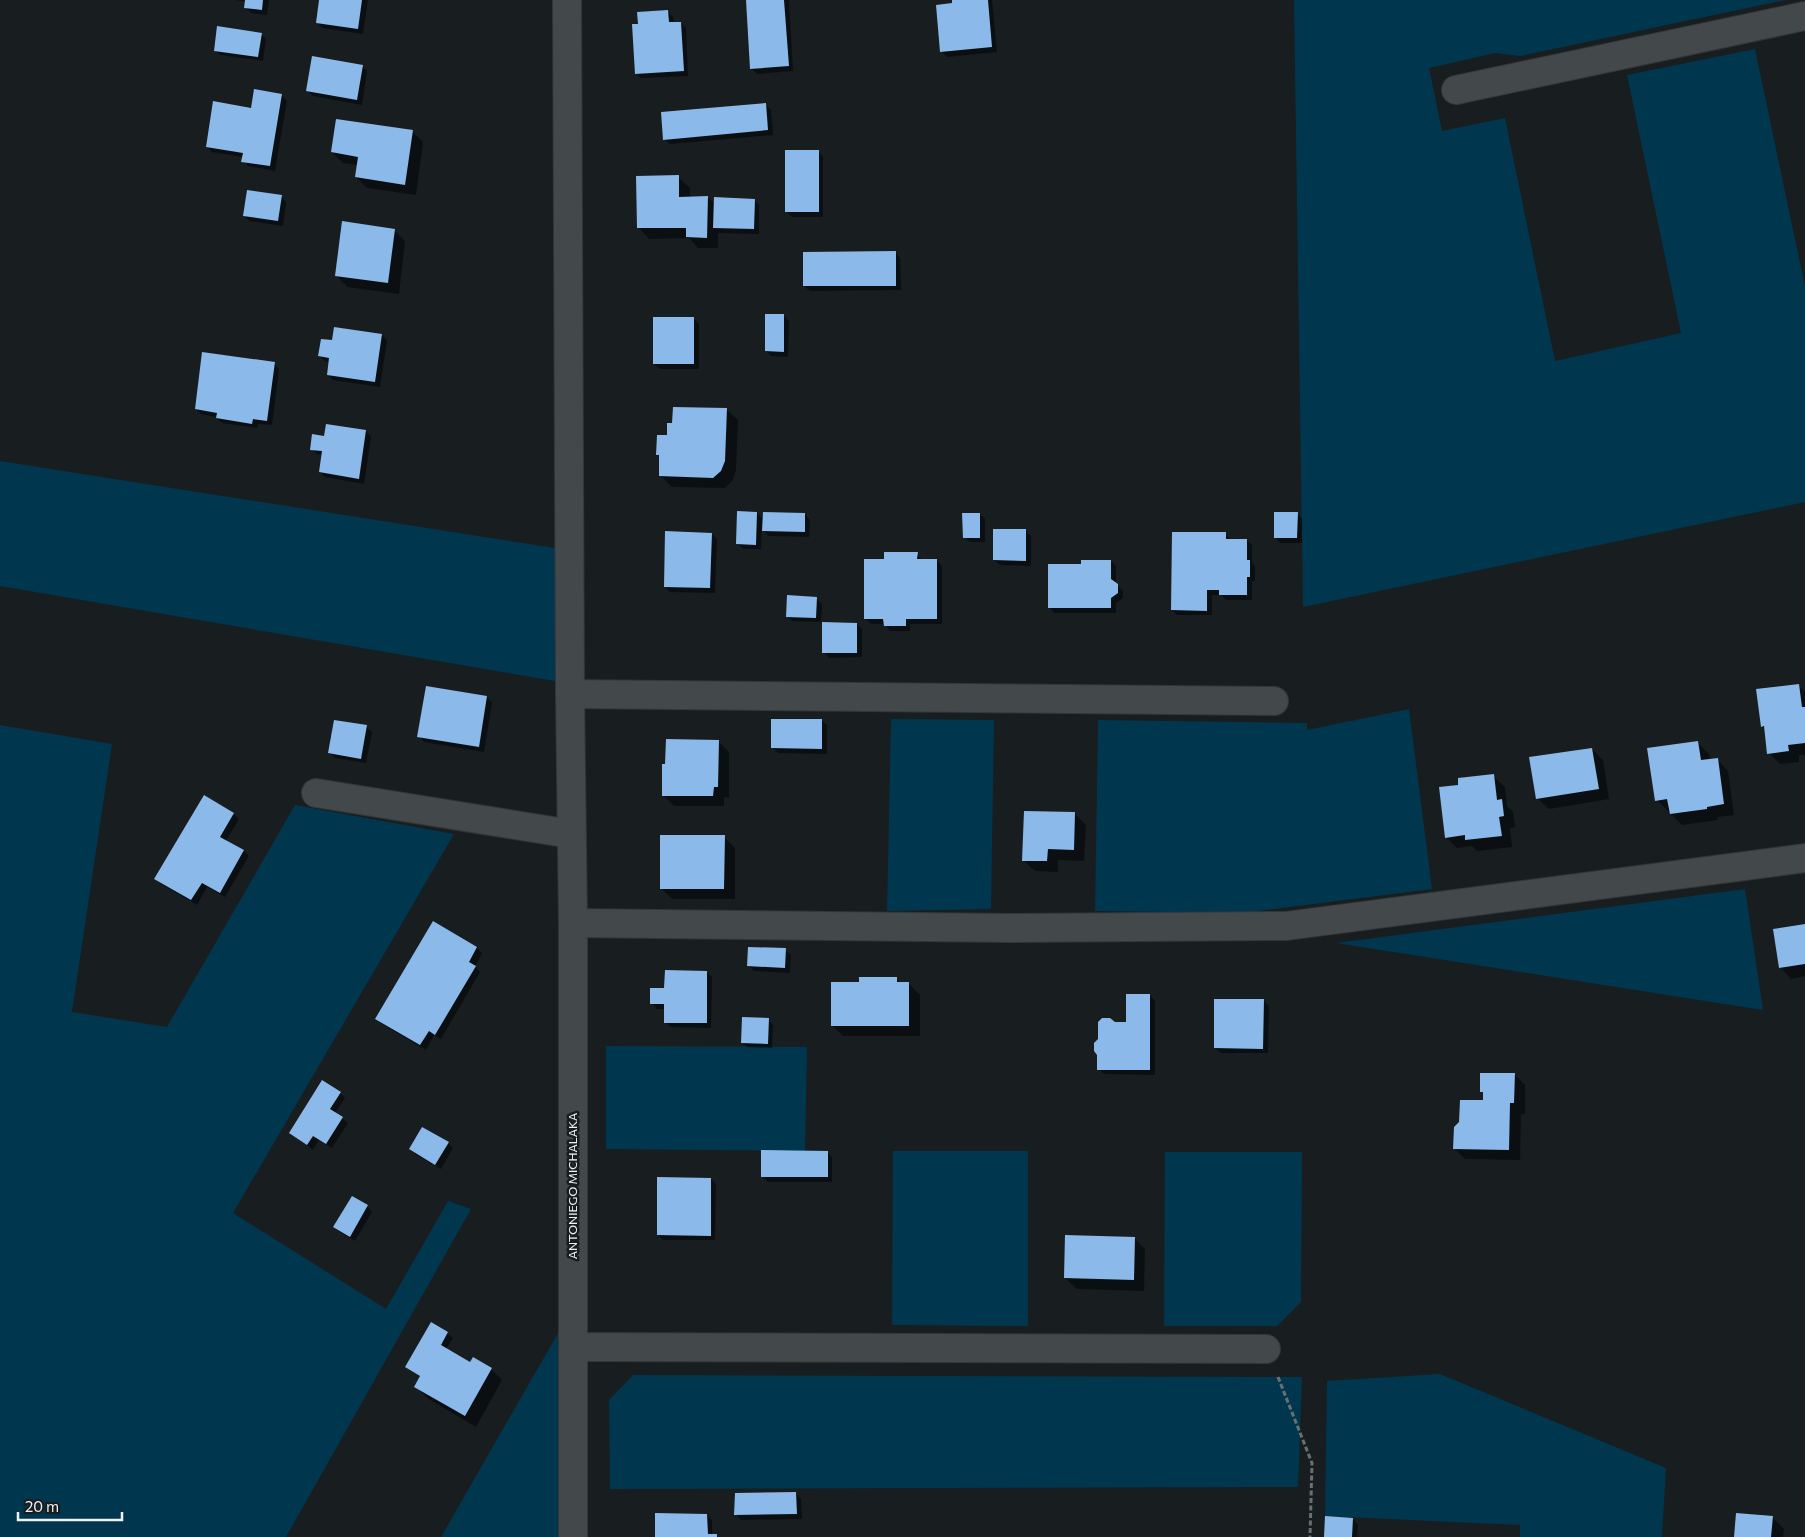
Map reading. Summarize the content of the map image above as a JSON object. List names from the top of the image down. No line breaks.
{"streets":{"street":["ANTONIEGO MICHALAKA"]},"scale_bar":"20 m"}
